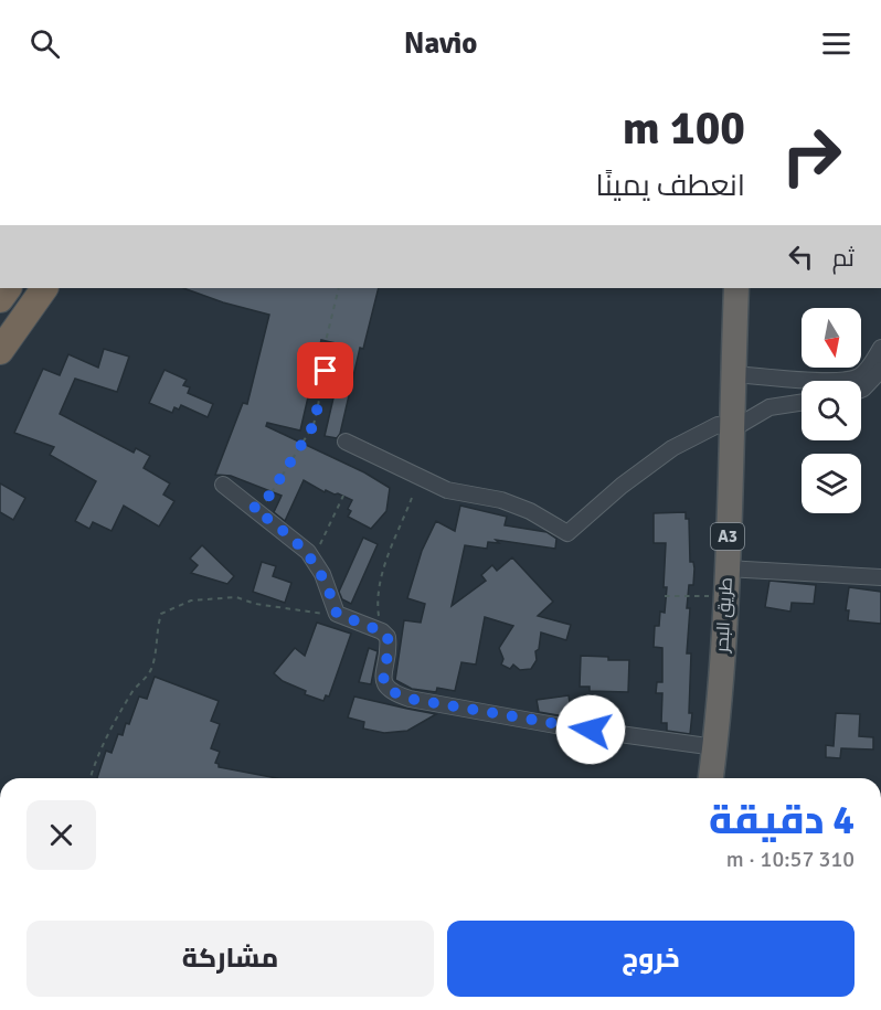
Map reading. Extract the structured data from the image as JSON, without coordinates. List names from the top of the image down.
{
  "streets": {
    "highway": ["A3", "طريق البحر"]
  },
  "north": "bottom",
  "page": {
    "header": "Navio",
    "turn": ["100 m", "انعطف يمينًا"],
    "then": "ثم",
    "heading": ["4 دقيقة", "310 m · 10:57"],
    "buttons": ["خروج", "مشاركة"]
  }
}
